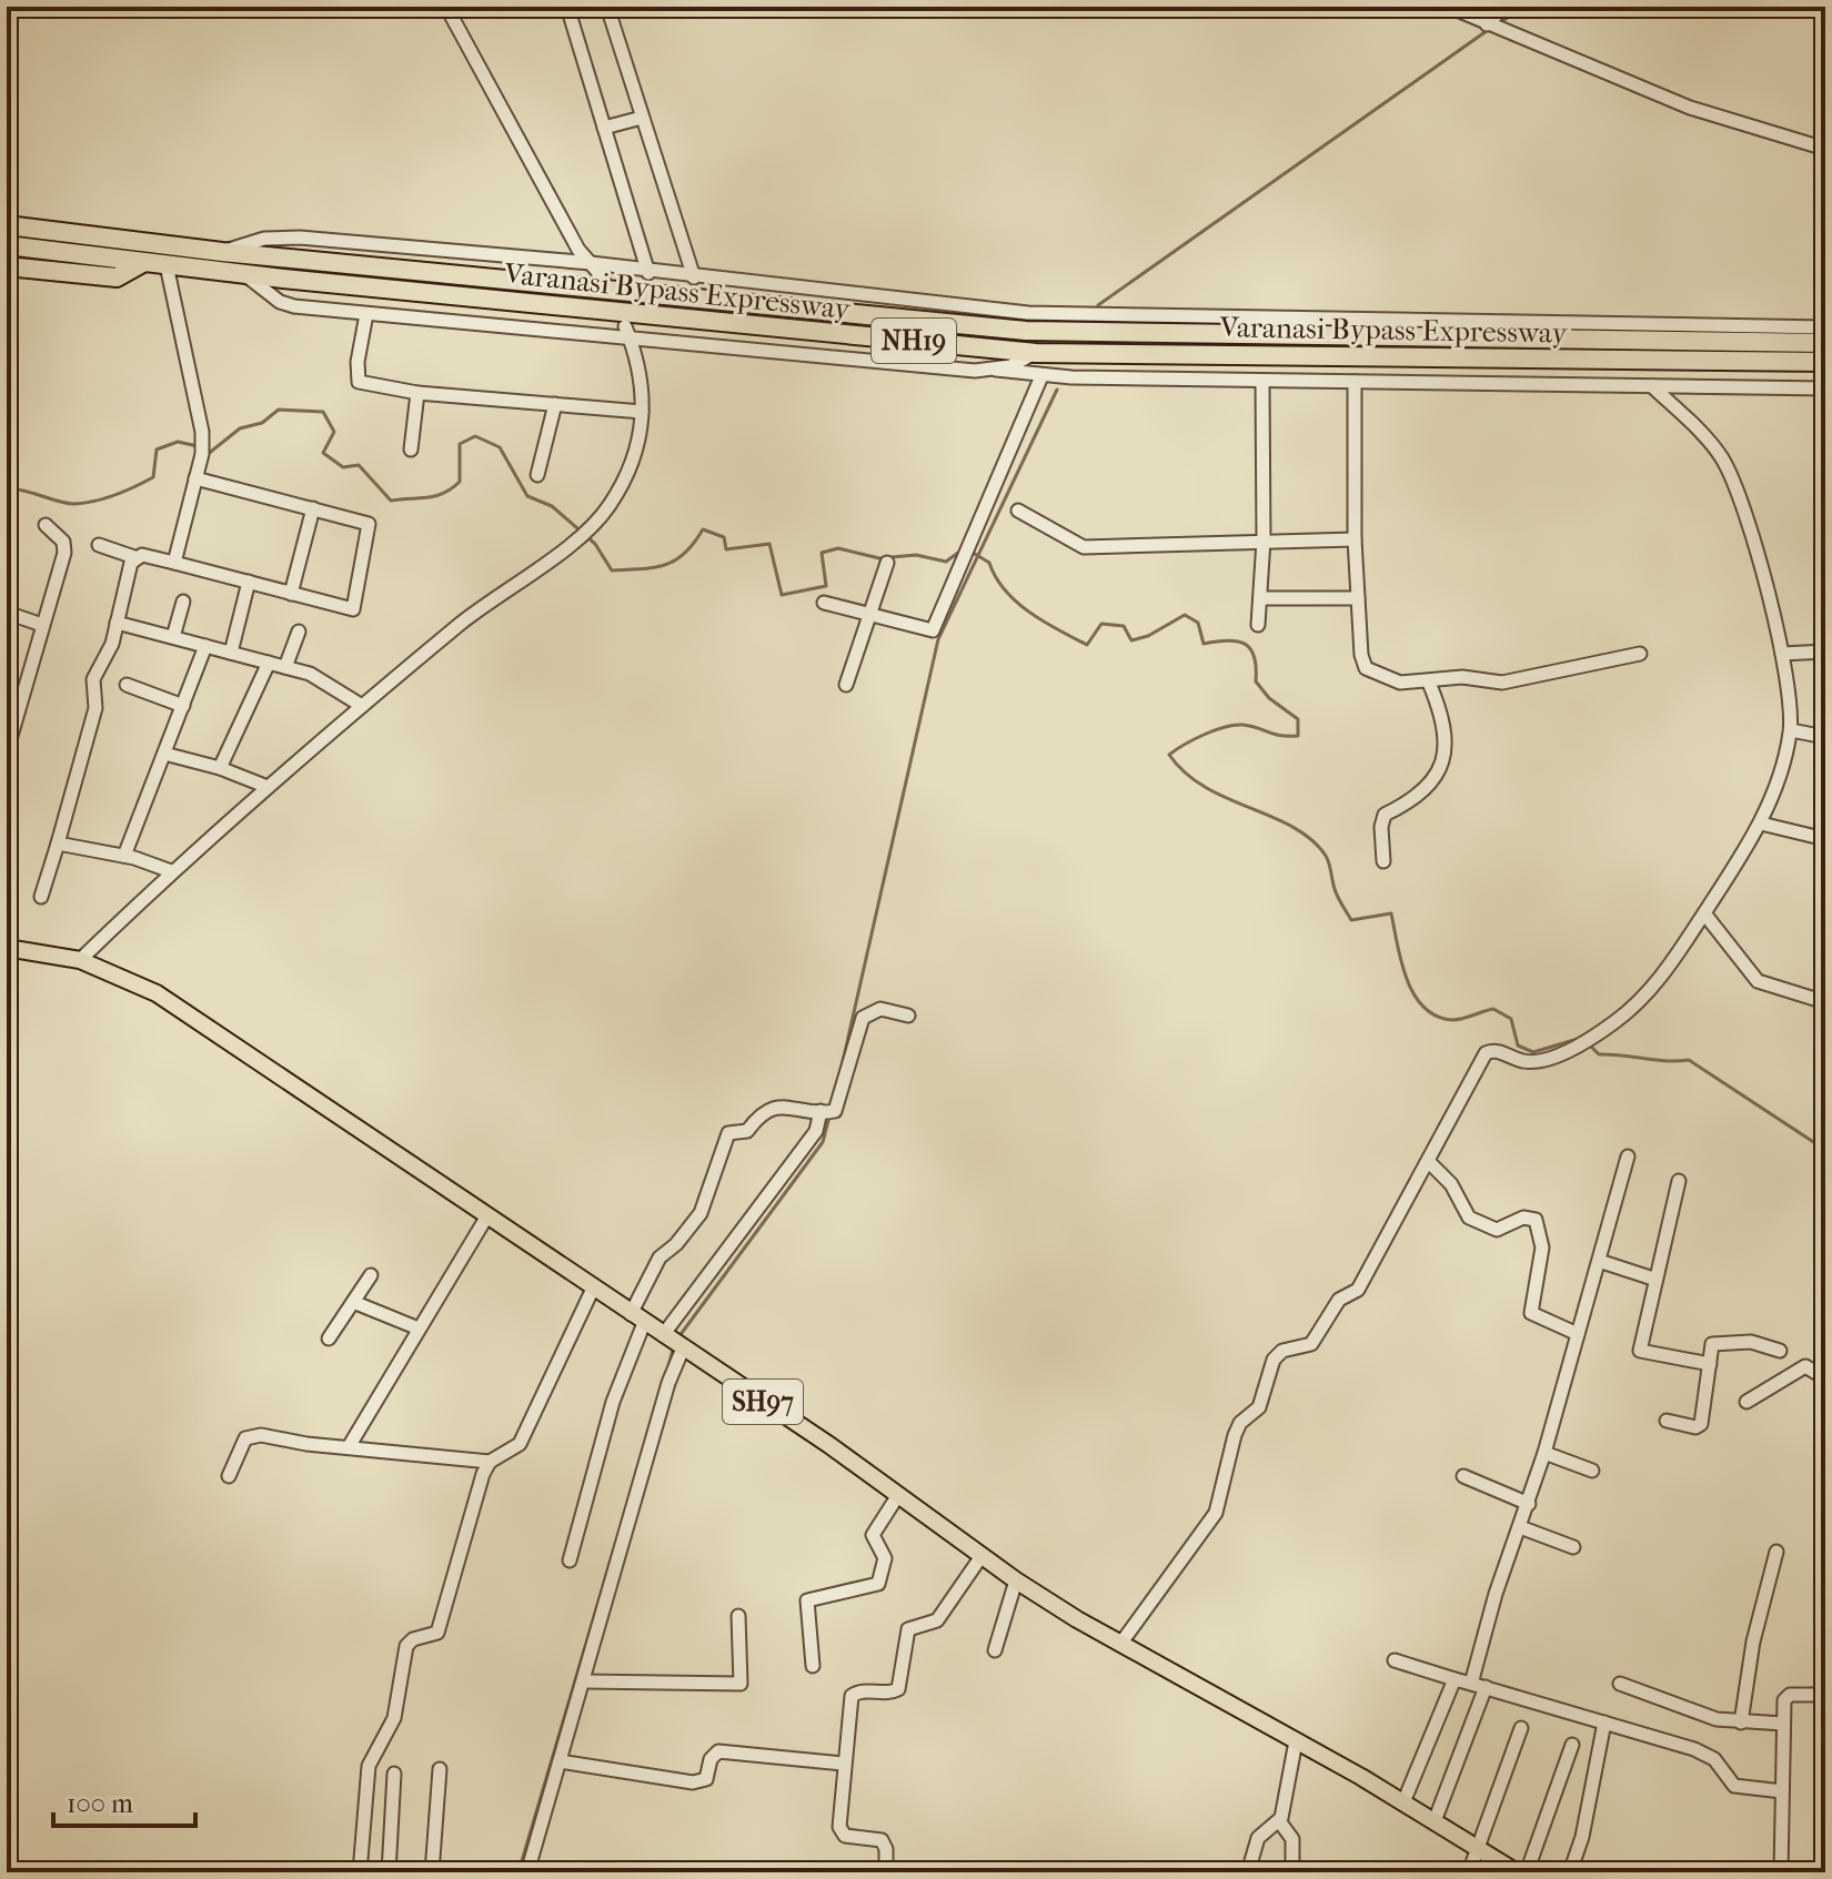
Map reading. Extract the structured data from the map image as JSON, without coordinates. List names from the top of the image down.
{
  "streets": {
    "highway": ["Varanasi Bypass Expressway", "NH19"],
    "main road": ["SH97"]
  },
  "scale_bar": "100 m"
}
